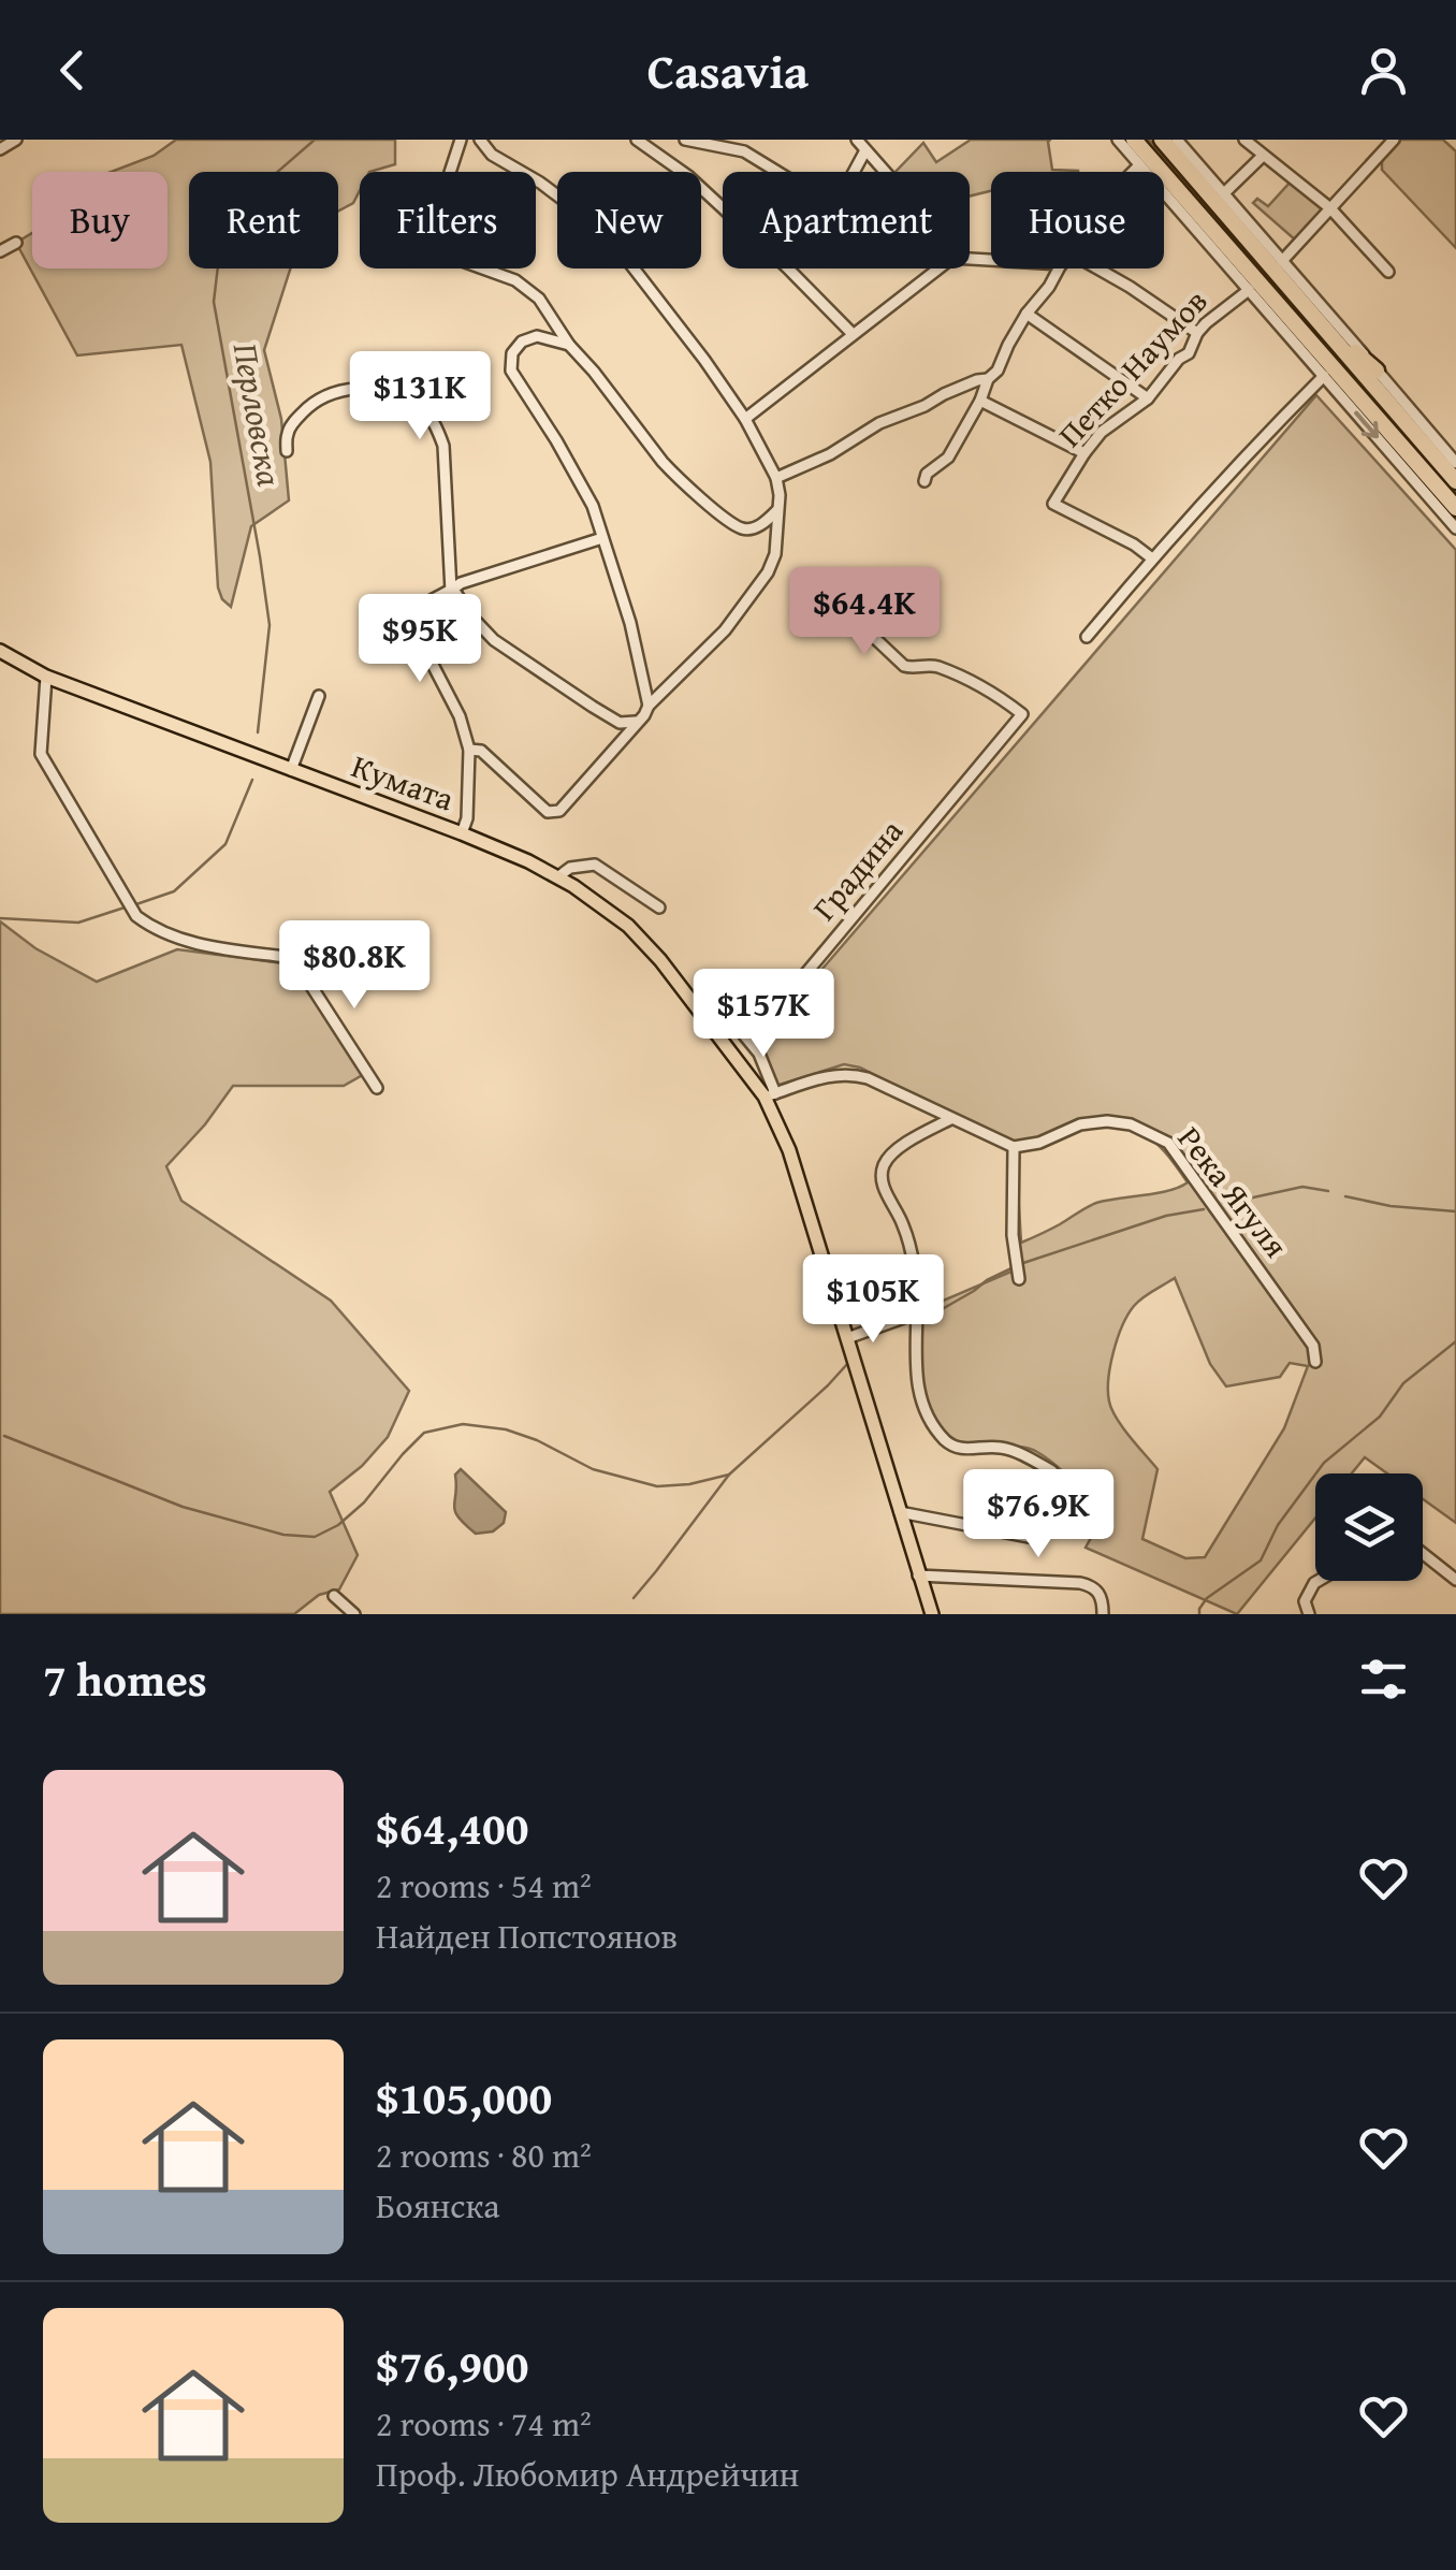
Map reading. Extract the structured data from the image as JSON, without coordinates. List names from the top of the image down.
{
  "streets": {
    "main road": ["Кумата"],
    "street": ["Петко Наумов", "Градина", "Река Ягуля"]
  },
  "crossings": [
    ["Кумата", "Градина"]
  ],
  "water": ["Перловска"],
  "page": {
    "header": "Casavia",
    "chip": [
      "Buy",
      "Rent",
      "Filters",
      "New",
      "Apartment",
      "House"
    ],
    "price": [
      "$131K",
      "$64.4K",
      "$95K",
      "$80.8K",
      "$157K",
      "$105K",
      "$76.9K"
    ],
    "heading": "7 homes",
    "list": [
      {
        "name": "$64,400",
        "note": "2 rooms · 54 m² · Найден Попстоянов"
      },
      {
        "name": "$105,000",
        "note": "2 rooms · 80 m² · Боянска"
      },
      {
        "name": "$76,900",
        "note": "2 rooms · 74 m² · Проф. Любомир Андрейчин"
      }
    ]
  }
}
